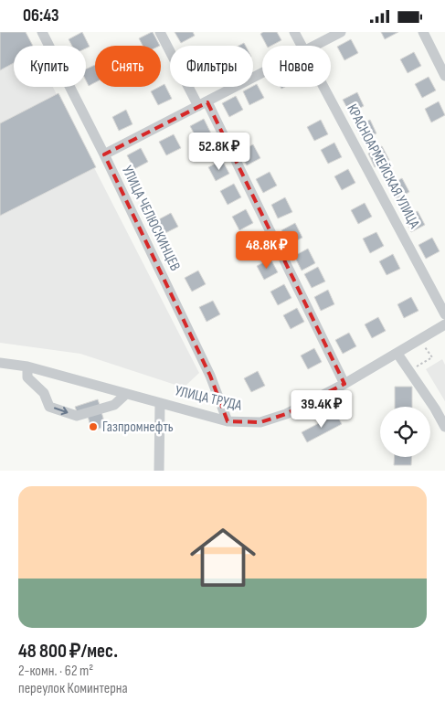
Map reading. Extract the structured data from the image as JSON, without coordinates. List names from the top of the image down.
{
  "streets": {
    "street": ["КРАСНОАРМЕЙСКАЯ УЛИЦА", "УЛИЦА ЧЕЛЮСКИНЦЕВ", "УЛИЦА ТРУДА"]
  },
  "crossings": [
    ["УЛИЦА ЧЕЛЮСКИНЦЕВ", "УЛИЦА ТРУДА"]
  ],
  "places": ["Газпромнефть"],
  "page": {
    "status": "06:43",
    "chip": [
      "Купить",
      "Снять",
      "Фильтры",
      "Новое"
    ],
    "price": ["52.8K ₽", "48.8K ₽", "39.4K ₽"],
    "list": [
      {
        "name": "48 800 ₽/мес.",
        "note": "2-комн. · 62 m² · переулок Коминтерна"
      }
    ]
  }
}
